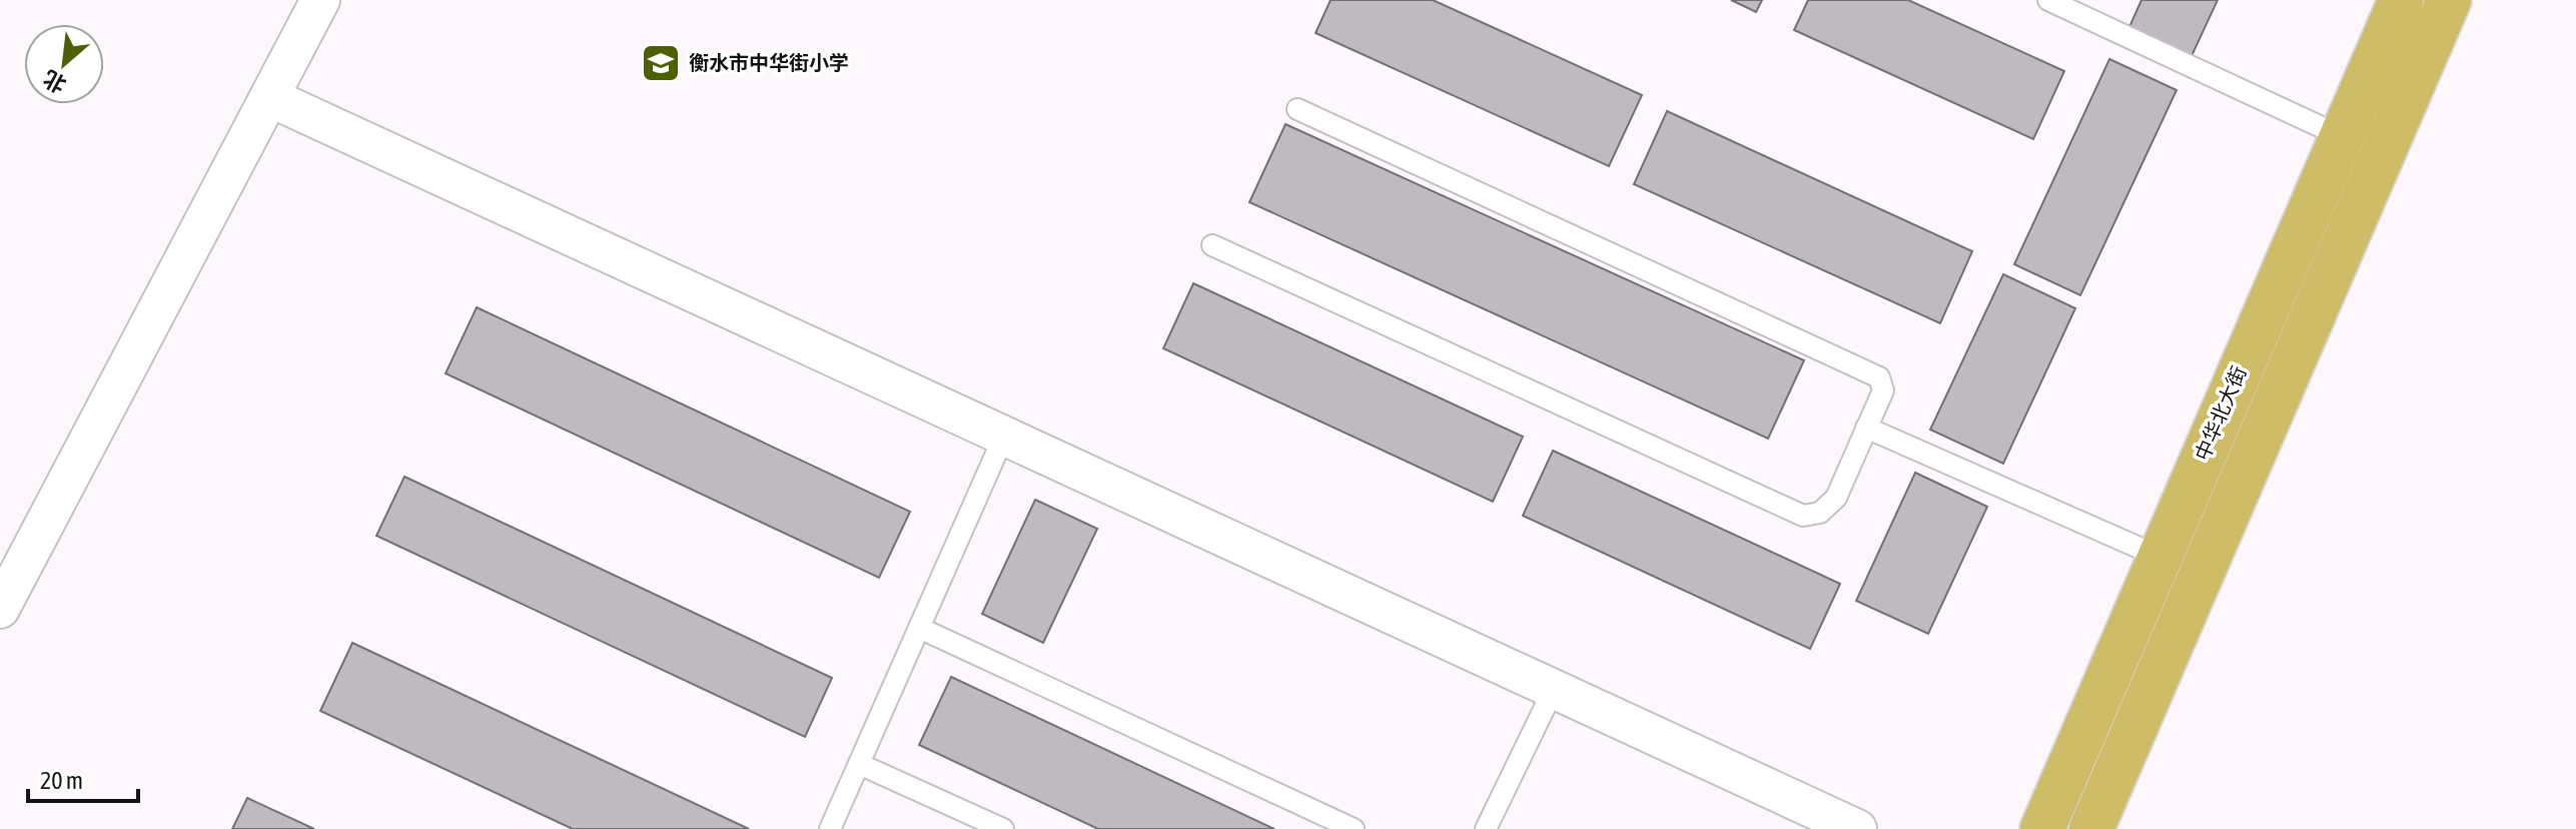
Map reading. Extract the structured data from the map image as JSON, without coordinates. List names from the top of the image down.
{
  "streets": {
    "main road": ["中华北大街"]
  },
  "places": {
    "school or university": ["衡水市中华街小学"]
  },
  "scale_bar": "20 m",
  "north": "bottom left"
}
